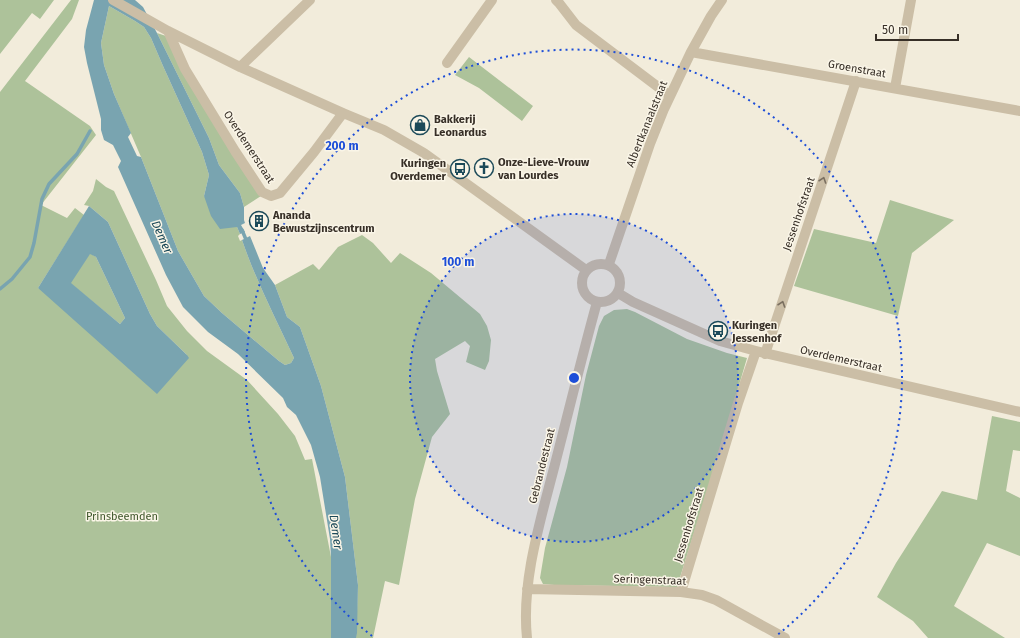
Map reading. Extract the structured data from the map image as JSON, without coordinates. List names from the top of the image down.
{
  "streets": {
    "street": [
      "Groenstraat",
      "Albertkanaalstraat",
      "Overdemerstraat",
      "Jessenhofstraat",
      "Gebrandestraat",
      "Seringenstraat"
    ]
  },
  "crossings": [
    ["Groenstraat", "Albertkanaalstraat"],
    ["Groenstraat", "Jessenhofstraat"],
    ["Albertkanaalstraat", "Overdemerstraat"],
    ["Albertkanaalstraat", "Gebrandestraat"],
    ["Overdemerstraat", "Jessenhofstraat"],
    ["Overdemerstraat", "Gebrandestraat"],
    ["Jessenhofstraat", "Seringenstraat"],
    ["Gebrandestraat", "Seringenstraat"]
  ],
  "one_way": ["Jessenhofstraat"],
  "water": ["Demer"],
  "parks": ["Prinsbeemden"],
  "places": {
    "shop": ["Bakkerij Leonardus"],
    "church": ["Onze-Lieve-Vrouw van Lourdes"],
    "bus stop": ["Kuringen Overdemer", "Kuringen Jessenhof"],
    "building": ["Ananda Bewustzijnscentrum"]
  },
  "scale_bar": "50 m",
  "rings": ["200 m", "100 m"]
}
